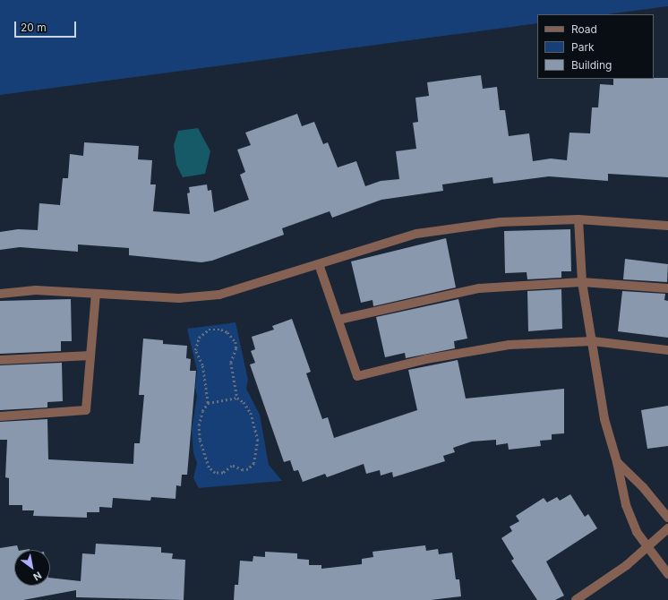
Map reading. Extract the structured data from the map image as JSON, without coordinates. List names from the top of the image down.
{
  "legend": ["Road", "Park", "Building"],
  "scale_bar": "20 m",
  "north": "bottom right"
}
